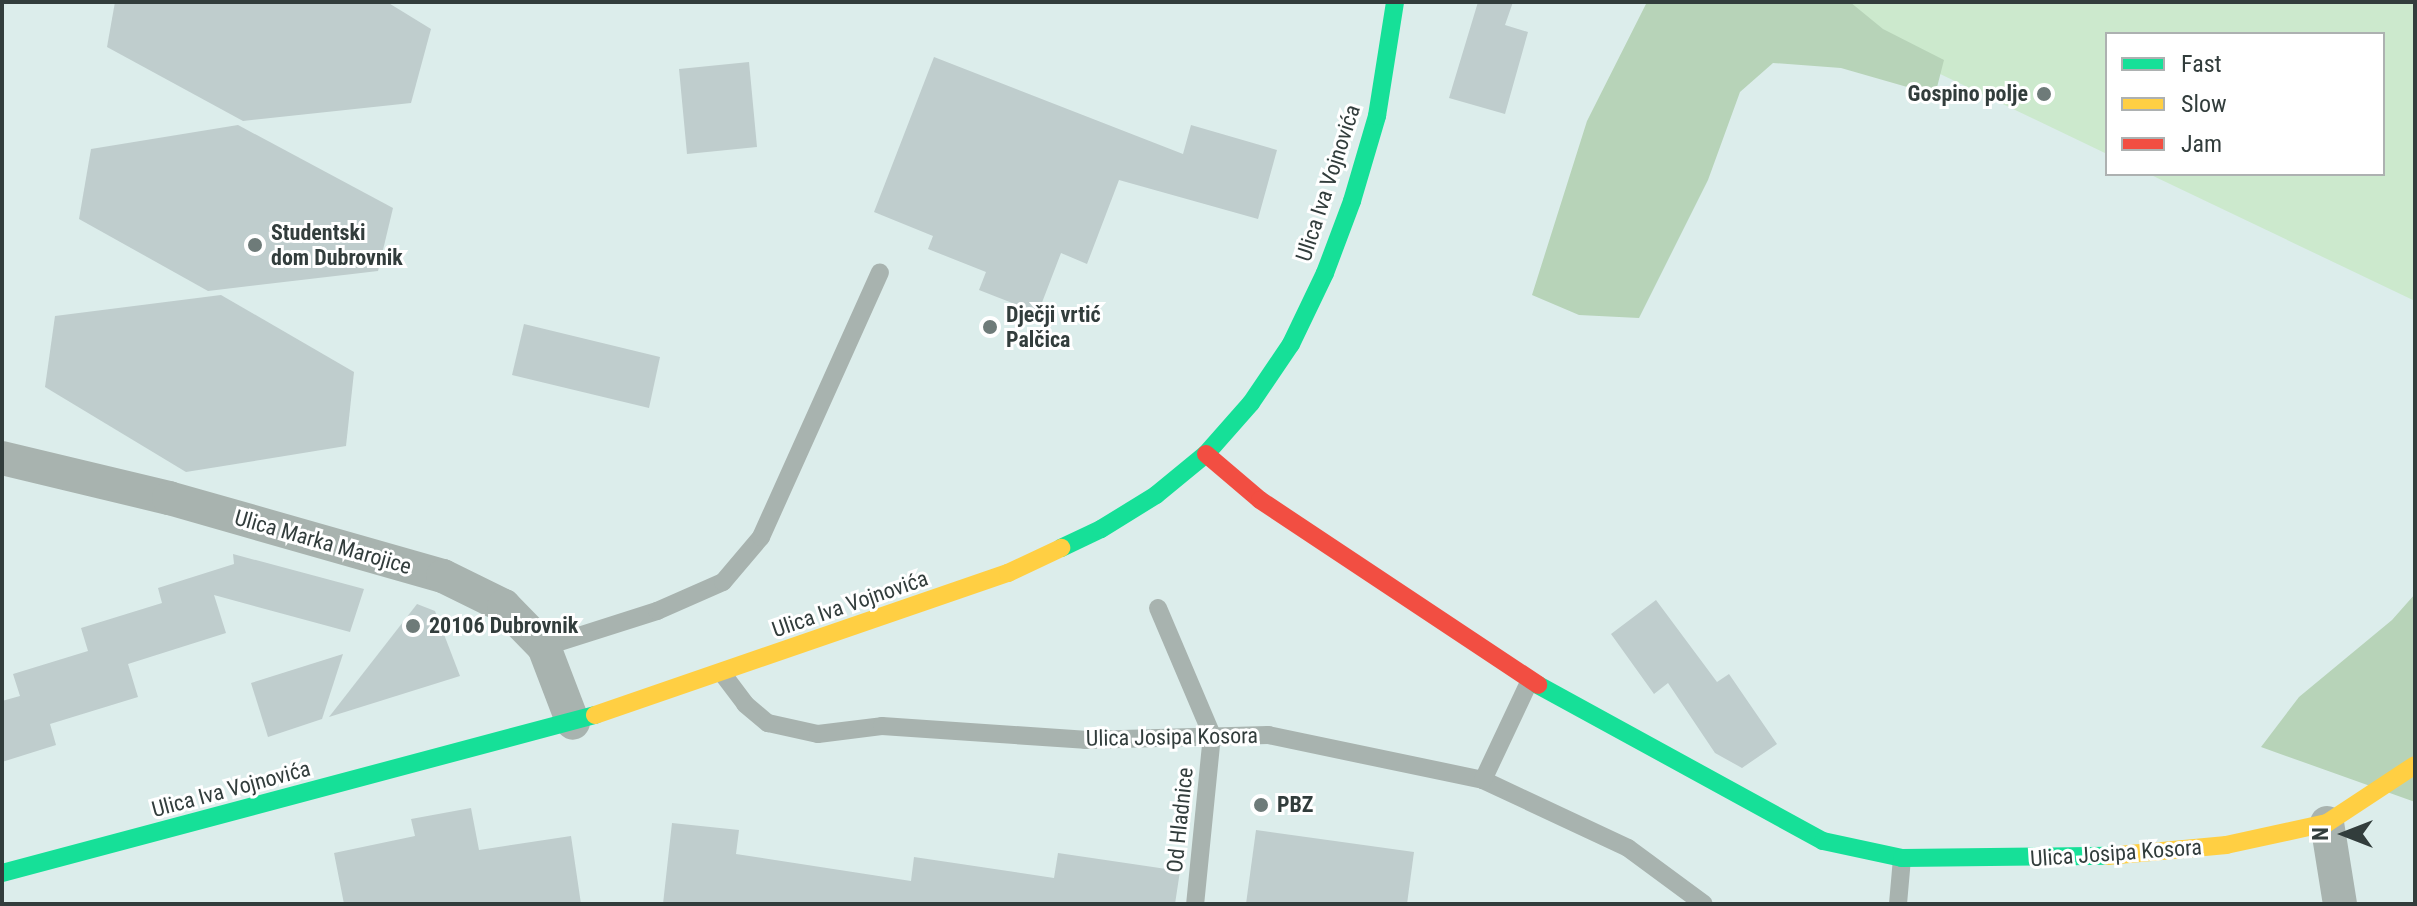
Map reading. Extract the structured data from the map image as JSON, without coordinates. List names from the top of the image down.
{
  "streets": {
    "main road": ["Ulica Iva Vojnovića", "Ulica Josipa Kosora"],
    "street": ["Ulica Marka Marojice"],
    "lane": ["Od Hladnice"]
  },
  "crossings": [
    ["Ulica Iva Vojnovića", "Ulica Marka Marojice"],
    ["Ulica Iva Vojnovića", "Ulica Josipa Kosora"],
    ["Ulica Josipa Kosora", "Od Hladnice"]
  ],
  "places": [
    "Gospino polje",
    "Studentski dom Dubrovnik",
    "Dječji vrtić Palčica",
    "20106 Dubrovnik",
    "PBZ"
  ],
  "legend": ["Fast", "Slow", "Jam"],
  "north": "left"
}
